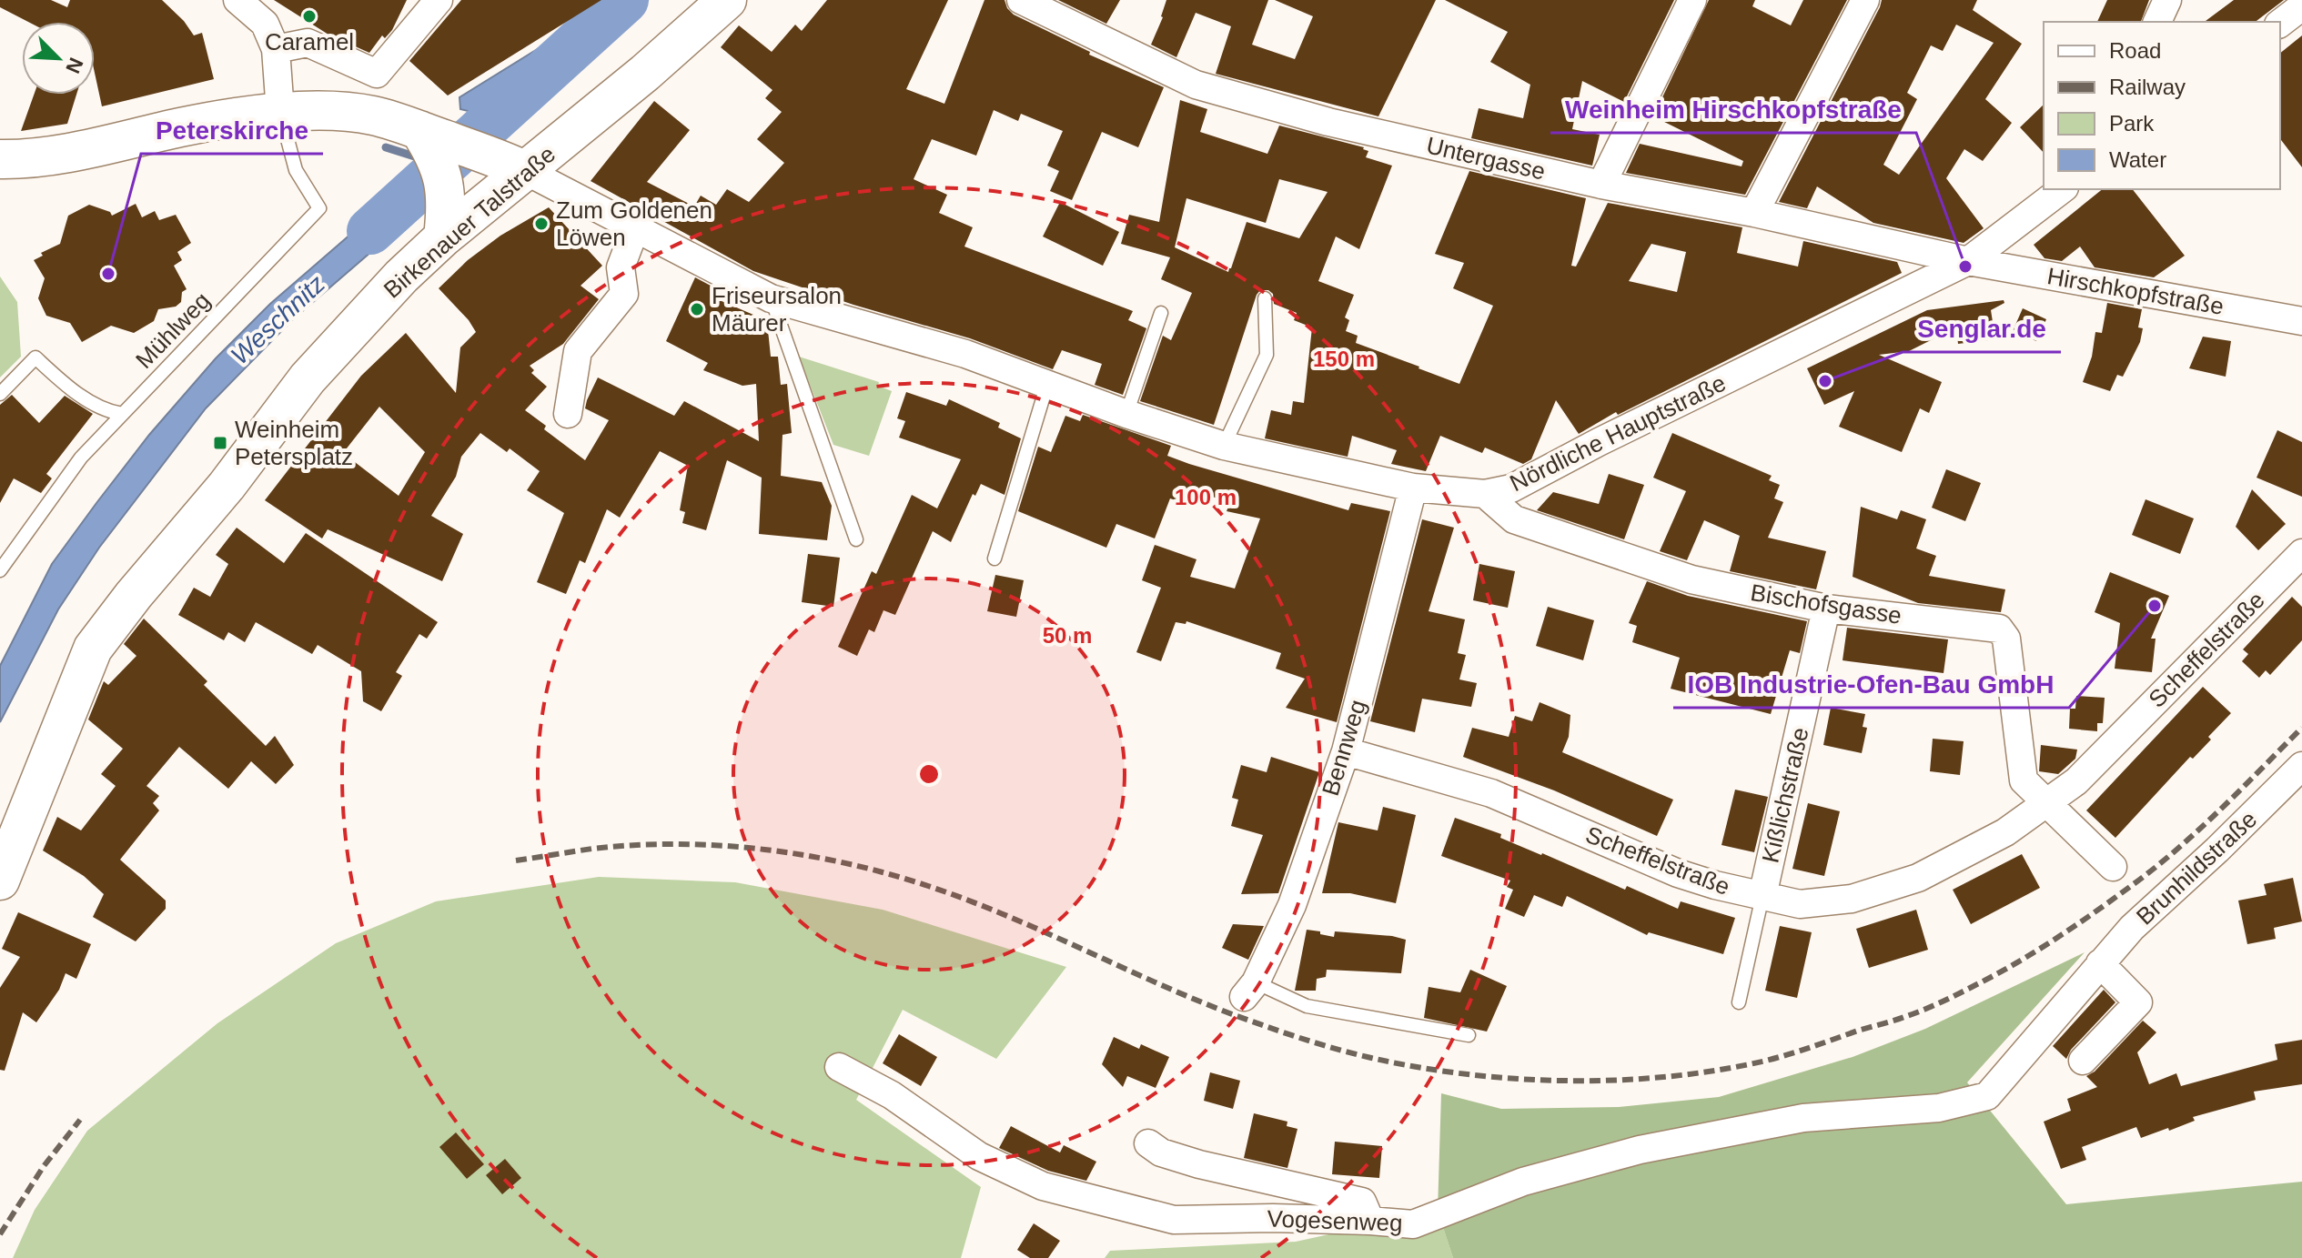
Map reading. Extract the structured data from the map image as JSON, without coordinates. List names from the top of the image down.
{
  "streets": {
    "main road": ["Birkenauer Talstraße"],
    "street": [
      "Untergasse",
      "Hirschkopfstraße",
      "Nördliche Hauptstraße",
      "Bischofsgasse",
      "Scheffelstraße",
      "Bennweg",
      "Kißlichstraße",
      "Brunhildstraße",
      "Vogesenweg"
    ],
    "lane": ["Mühlweg"]
  },
  "crossings": [
    ["Untergasse", "Hirschkopfstraße"],
    ["Untergasse", "Nördliche Hauptstraße"],
    ["Birkenauer Talstraße", "Nördliche Hauptstraße"],
    ["Hirschkopfstraße", "Nördliche Hauptstraße"],
    ["Nördliche Hauptstraße", "Bischofsgasse"],
    ["Nördliche Hauptstraße", "Bennweg"],
    ["Bischofsgasse", "Scheffelstraße"],
    ["Bischofsgasse", "Kißlichstraße"],
    ["Scheffelstraße", "Bennweg"],
    ["Scheffelstraße", "Kißlichstraße"],
    ["Brunhildstraße", "Vogesenweg"]
  ],
  "water": ["Weschnitz"],
  "places": {
    "other": [
      "Caramel",
      "Zum Goldenen Löwen",
      "Weinheim Hirschkopfstraße",
      "Peterskirche",
      "Friseursalon Mäurer",
      "Senglar.de",
      "IOB Industrie-Ofen-Bau GmbH"
    ],
    "transit": ["Weinheim Petersplatz"]
  },
  "legend": [
    "Road",
    "Railway",
    "Park",
    "Water"
  ],
  "north": "bottom right",
  "rings": ["150 m", "100 m", "50 m"]
}
